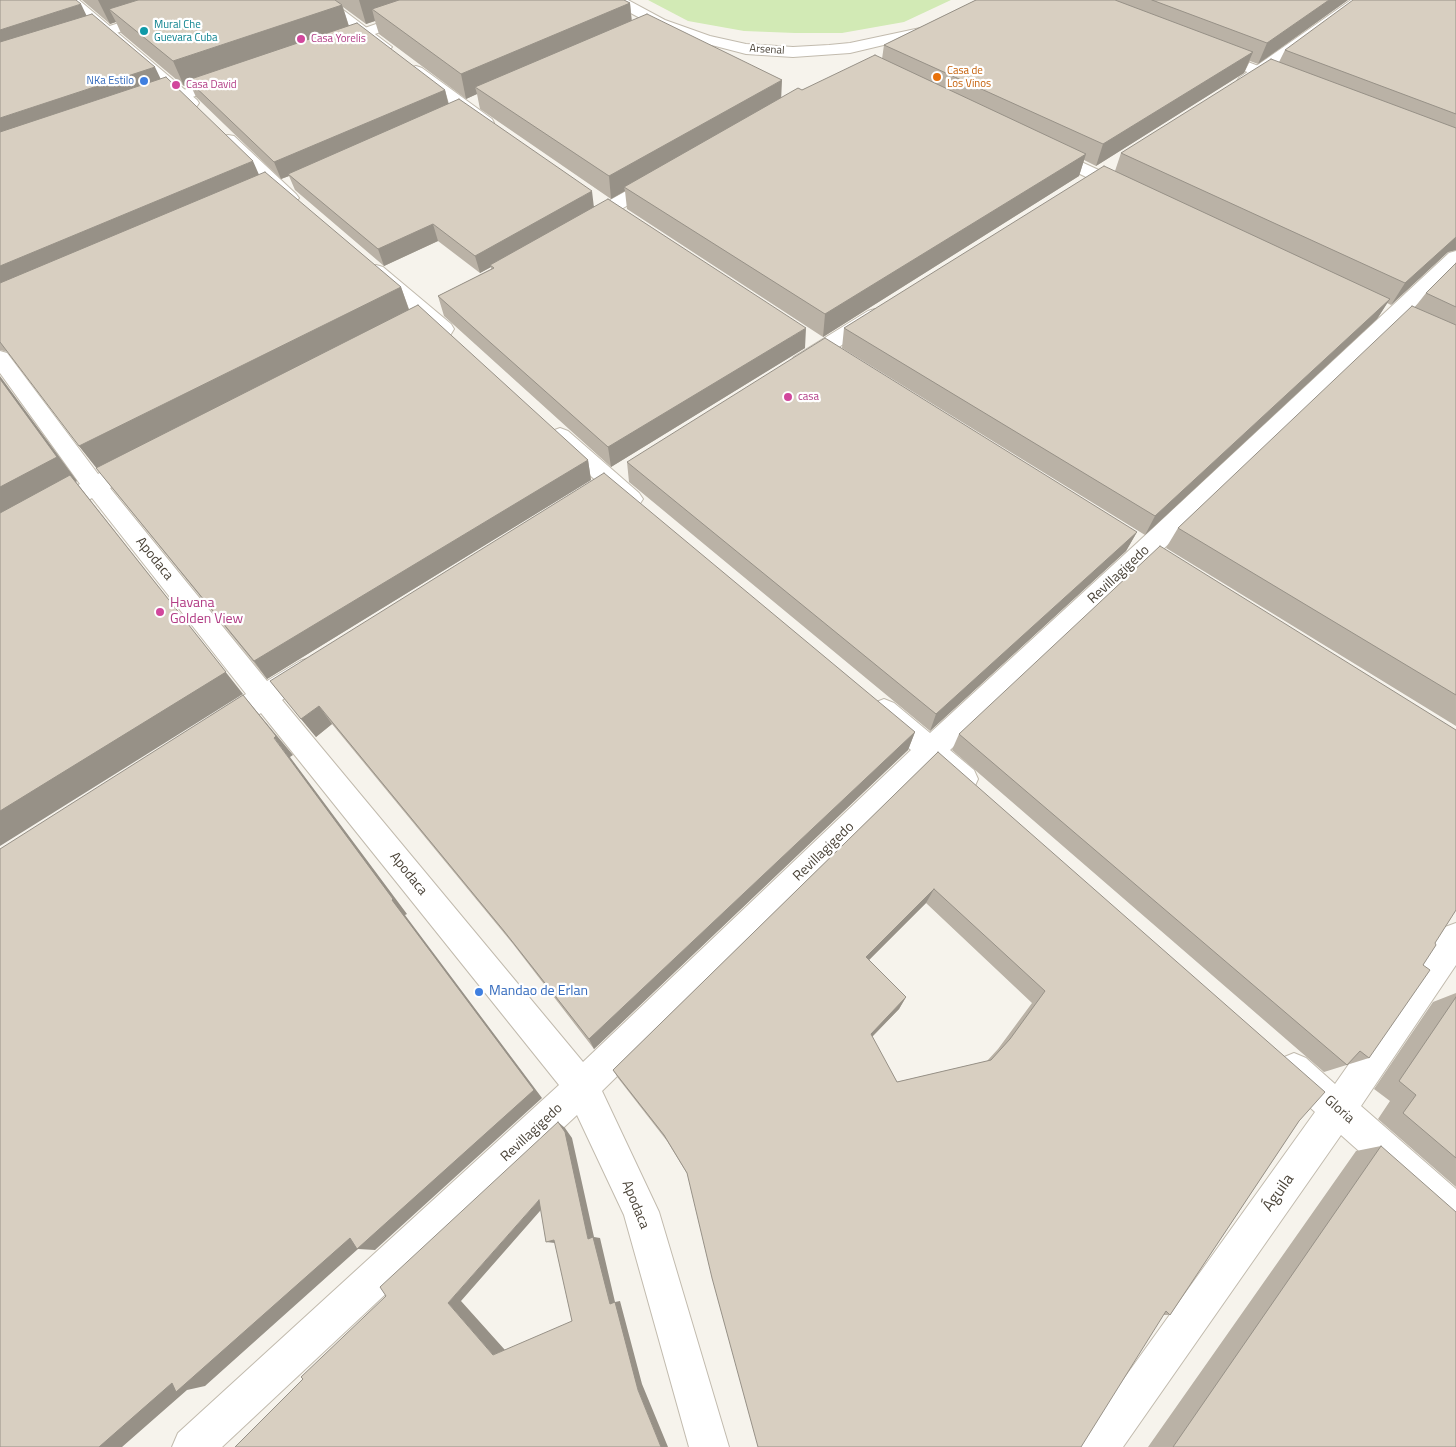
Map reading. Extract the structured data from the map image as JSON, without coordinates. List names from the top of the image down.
{
  "streets": {
    "street": [
      "Arsenal",
      "Apodaca",
      "Revillagigedo",
      "Gloria",
      "Águila"
    ]
  },
  "crossings": [
    ["Apodaca", "Revillagigedo"],
    ["Gloria", "Águila"]
  ],
  "places": [
    "Mural Che Guevara Cuba",
    "Casa Yorelis",
    "Casa de Los Vinos",
    "NKa Estilo",
    "Casa David",
    "casa",
    "Havana Golden View",
    "Mandao de Erlan"
  ]
}
